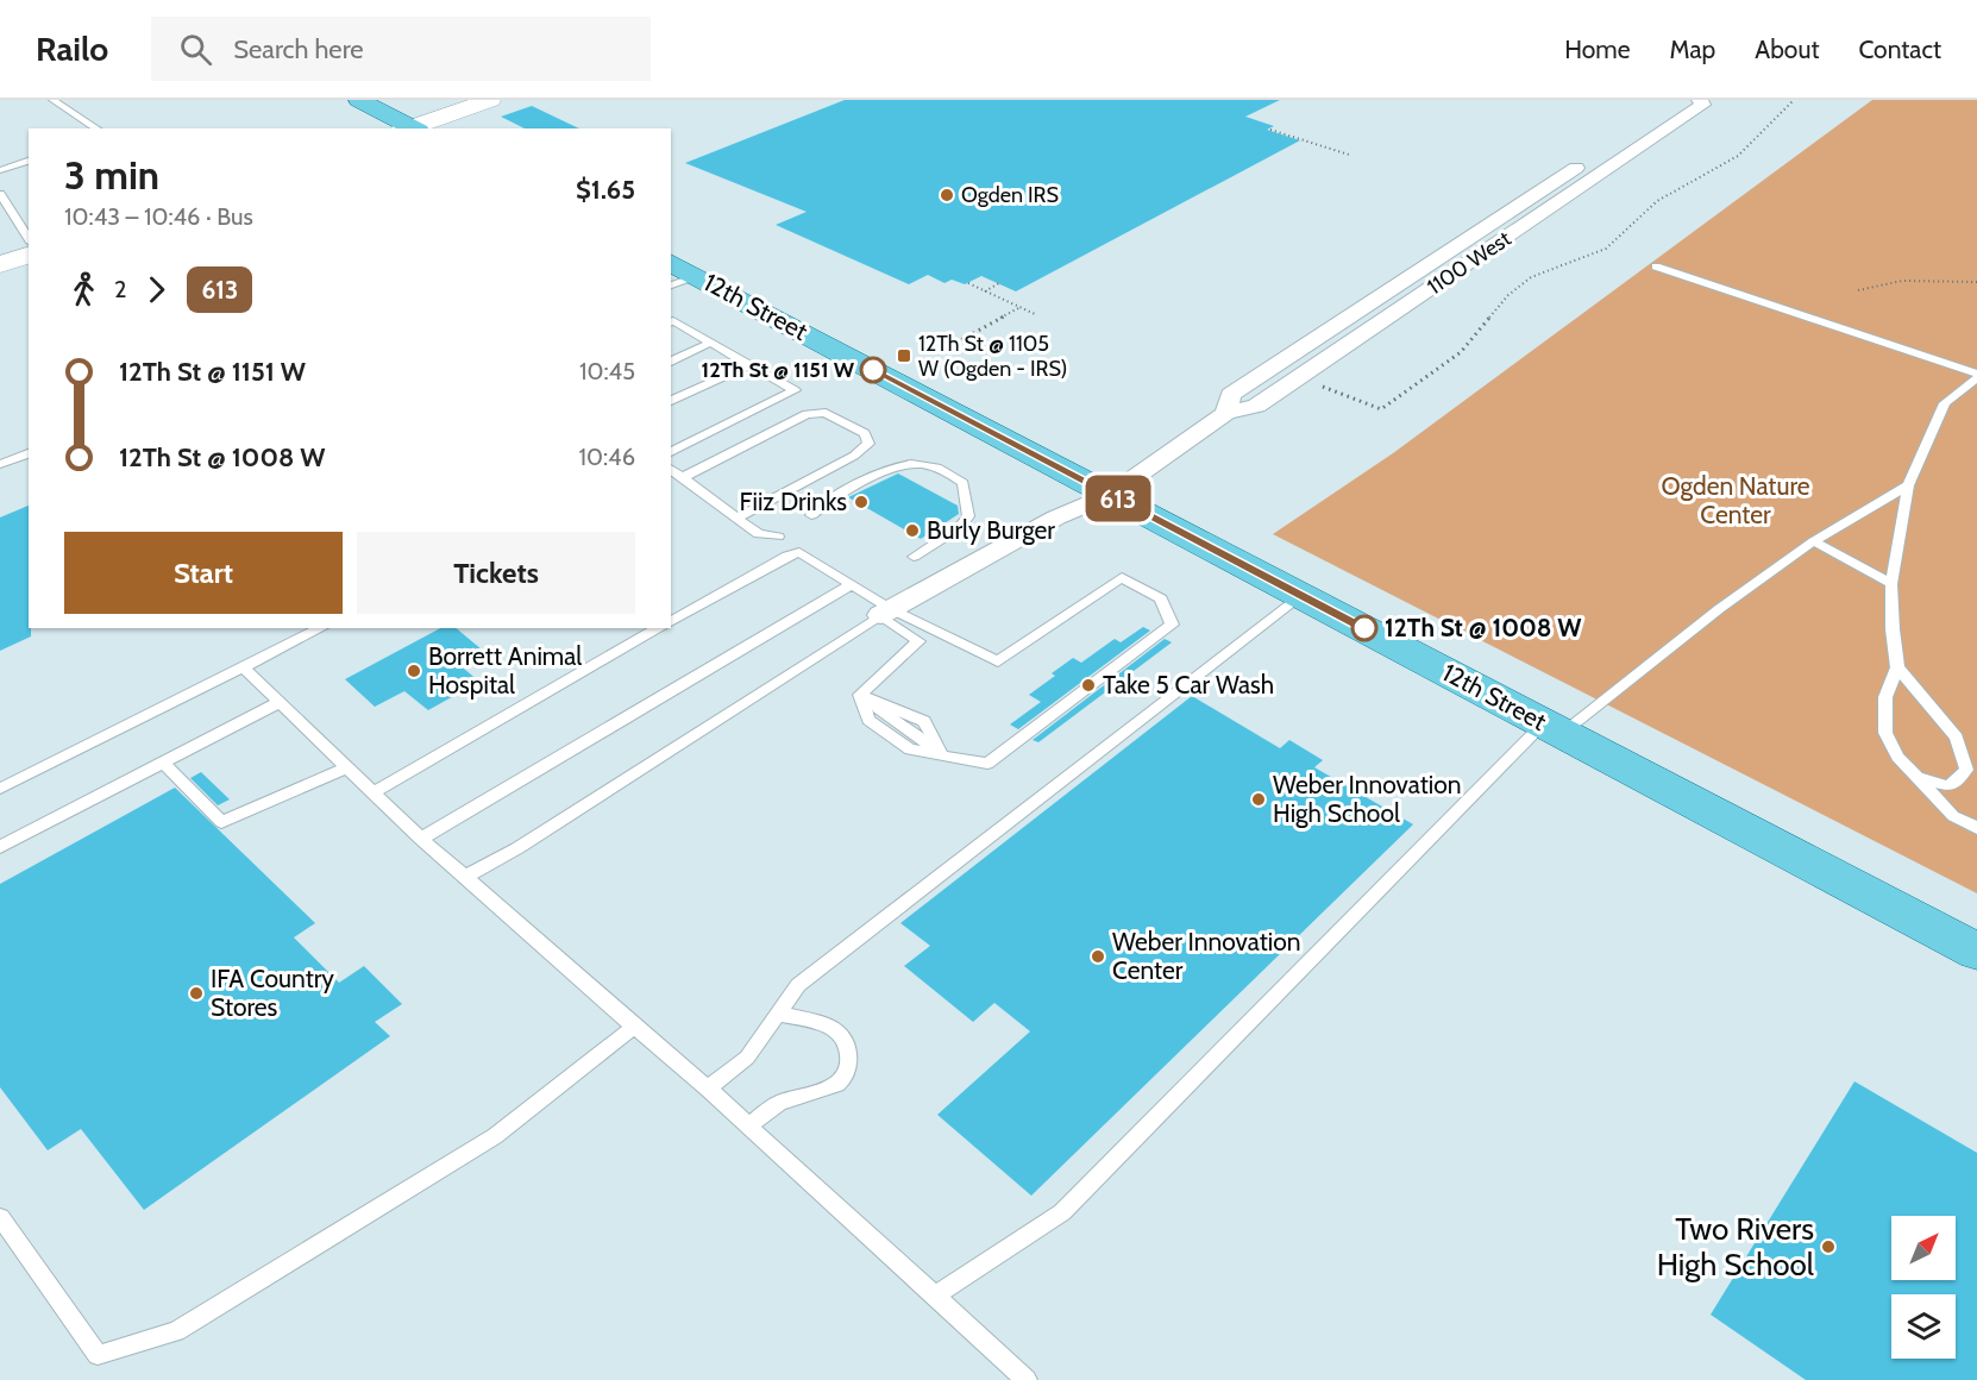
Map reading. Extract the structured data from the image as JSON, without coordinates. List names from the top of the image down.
{
  "streets": {
    "main road": ["12th Street"],
    "street": ["1100 West"]
  },
  "crossings": [
    ["1100 West", "12th Street"]
  ],
  "parks": ["Ogden Nature Center"],
  "places": {
    "other": [
      "Ogden IRS",
      "12Th St @ 1151 W",
      "Fiiz Drinks",
      "Burly Burger",
      "12Th St @ 1008 W",
      "Borrett Animal Hospital",
      "Take 5 Car Wash",
      "Weber Innovation High School",
      "Weber Innovation Center",
      "IFA Country Stores",
      "Two Rivers High School"
    ],
    "transit": ["12Th St @ 1105 W (Ogden - IRS)"]
  },
  "lines": ["bus line 613"],
  "north": "top right",
  "page": {
    "header": "Railo",
    "search": "Search here",
    "nav": [
      "Home",
      "Map",
      "About",
      "Contact"
    ],
    "on_map": "613",
    "heading": ["3 min", "10:43 – 10:46 · Bus", "$1.65"],
    "legs": ["2", "613"],
    "list": [
      {
        "name": "12Th St @ 1151 W",
        "value": "10:45"
      },
      {
        "name": "12Th St @ 1008 W",
        "value": "10:46"
      }
    ],
    "buttons": ["Start", "Tickets"]
  }
}
